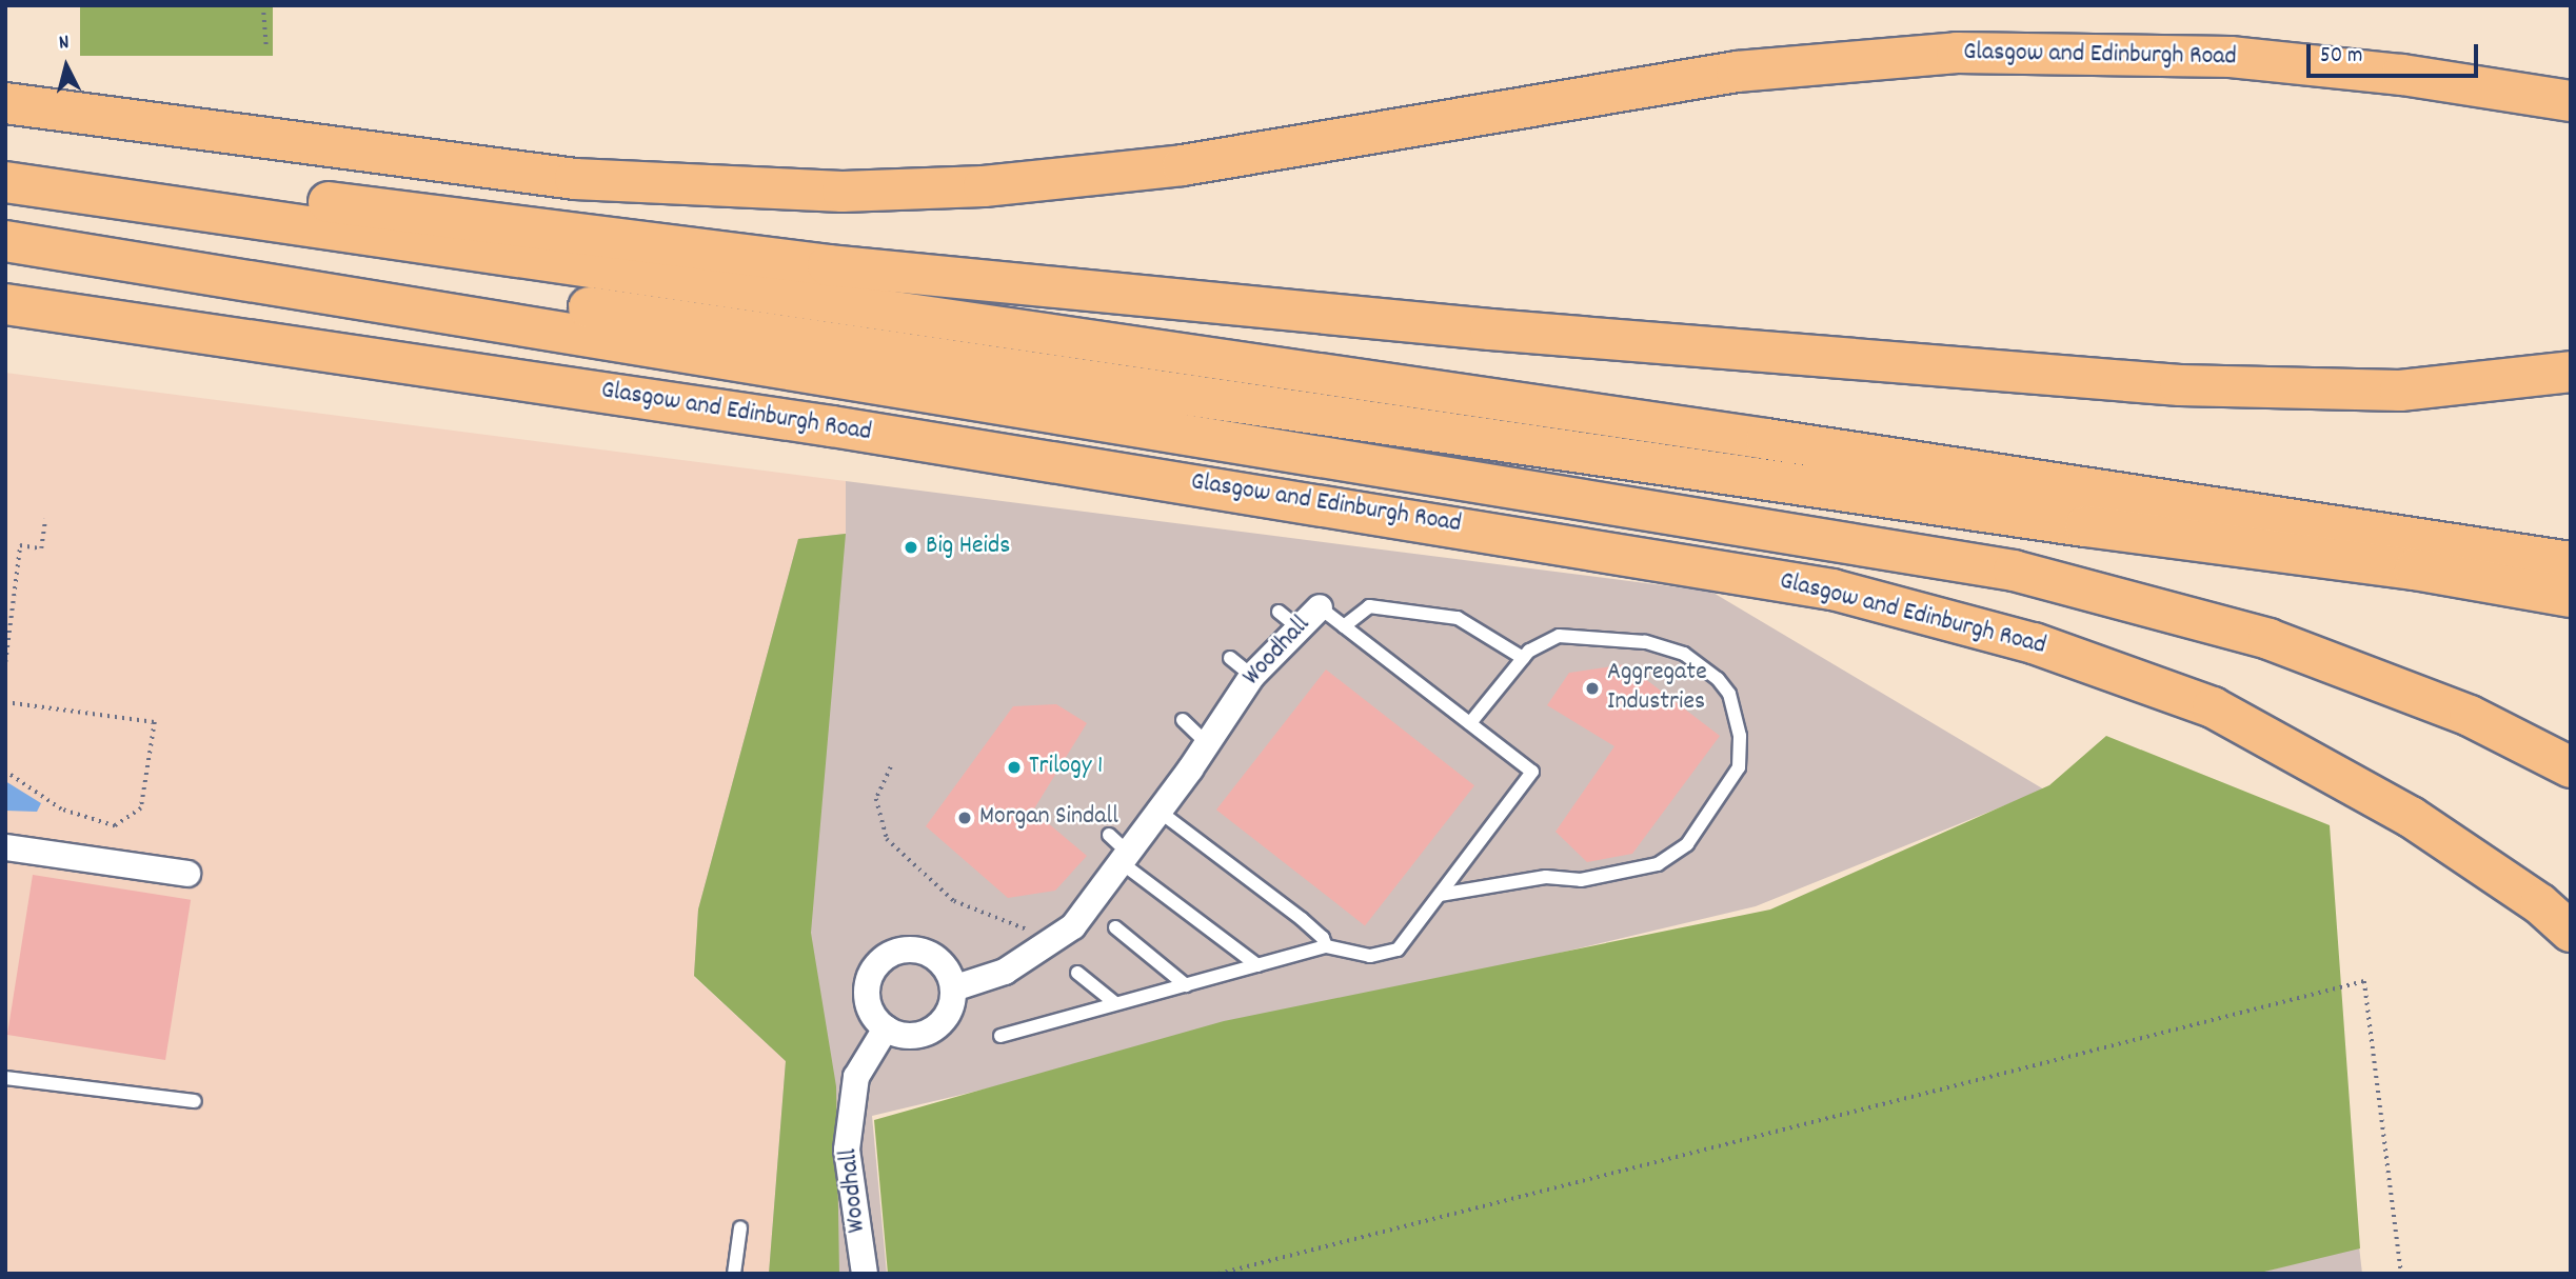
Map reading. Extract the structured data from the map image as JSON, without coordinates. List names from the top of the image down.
{
  "streets": {
    "highway": ["Glasgow and Edinburgh Road"],
    "street": ["Woodhall"]
  },
  "places": [
    "Big Heids",
    "Aggregate Industries",
    "Trilogy 1",
    "Morgan Sindall"
  ],
  "scale_bar": "50 m",
  "north": "top"
}
